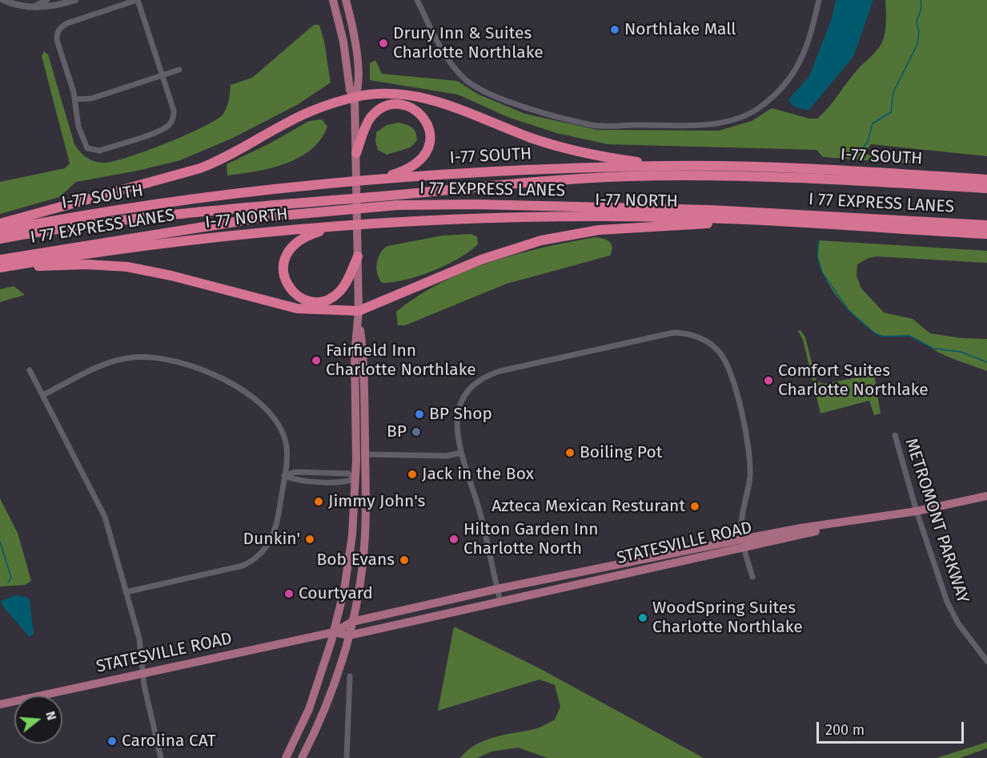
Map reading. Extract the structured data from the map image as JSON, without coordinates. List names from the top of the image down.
{
  "streets": {
    "highway": ["I-77 SOUTH", "I 77 EXPRESS LANES", "I-77 NORTH"],
    "main road": ["STATESVILLE ROAD"],
    "street": ["METROMONT PARKWAY"]
  },
  "crossings": [
    ["METROMONT PARKWAY", "STATESVILLE ROAD"]
  ],
  "places": [
    "Northlake Mall",
    "Drury Inn & Suites Charlotte Northlake",
    "Fairfield Inn Charlotte Northlake",
    "Comfort Suites Charlotte Northlake",
    "BP Shop",
    "BP",
    "Boiling Pot",
    "Jack in the Box",
    "Jimmy John's",
    "Azteca Mexican Resturant",
    "Dunkin'",
    "Hilton Garden Inn Charlotte North",
    "Bob Evans",
    "Courtyard",
    "WoodSpring Suites Charlotte Northlake",
    "Carolina CAT"
  ],
  "scale_bar": "200 m",
  "north": "right"
}
